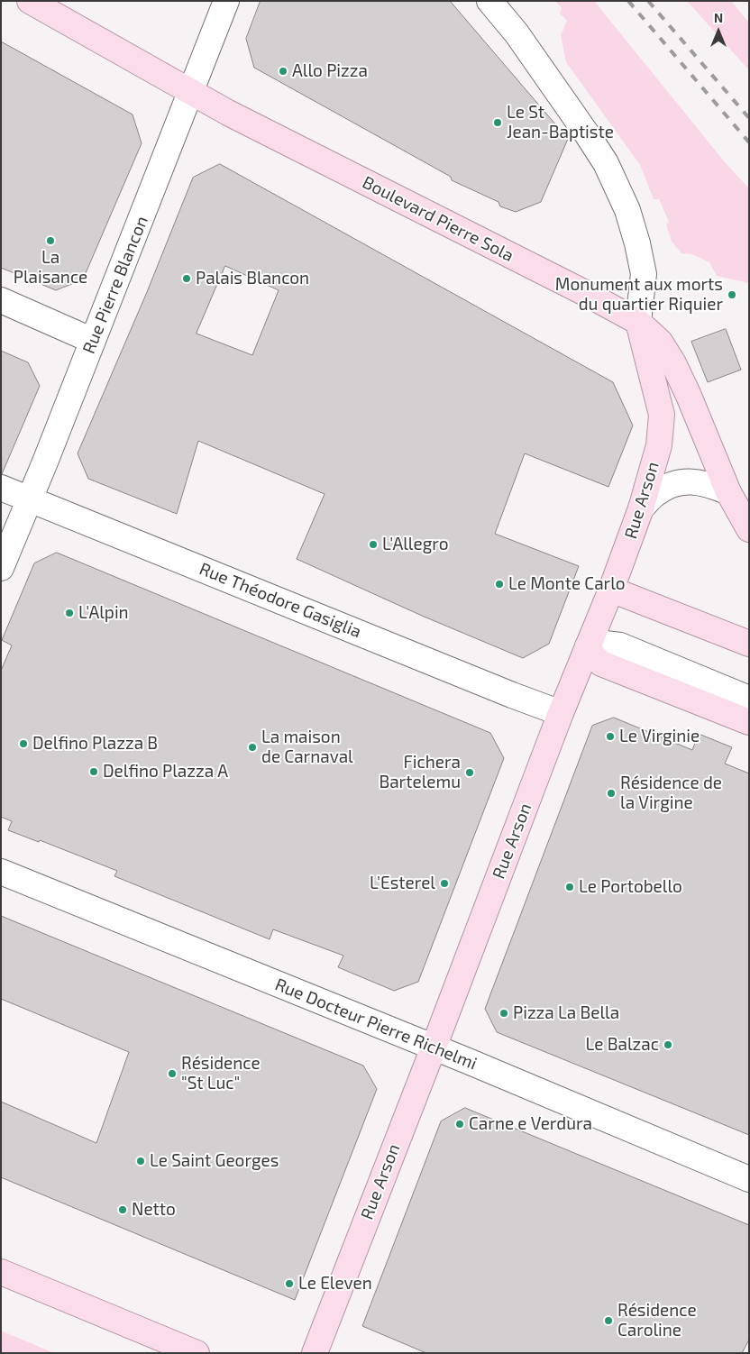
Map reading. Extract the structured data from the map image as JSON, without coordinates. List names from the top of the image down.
{
  "streets": {
    "main road": ["Boulevard Pierre Sola", "Rue Arson"],
    "street": ["Rue Pierre Blancon", "Rue Théodore Gasiglia", "Rue Docteur Pierre Richelmi"]
  },
  "crossings": [
    ["Boulevard Pierre Sola", "Rue Pierre Blancon"],
    ["Boulevard Pierre Sola", "Rue Arson"],
    ["Rue Pierre Blancon", "Rue Théodore Gasiglia"],
    ["Rue Arson", "Rue Théodore Gasiglia"],
    ["Rue Arson", "Rue Docteur Pierre Richelmi"]
  ],
  "places": [
    "Allo Pizza",
    "Le St Jean-Baptiste",
    "La Plaisance",
    "Palais Blancon",
    "Monument aux morts du quartier Riquier",
    "L'Allegro",
    "Le Monte Carlo",
    "L'Alpin",
    "Le Virginie",
    "Delfino Plazza B",
    "La maison de Carnaval",
    "Delfino Plazza A",
    "Fichera Bartelemu",
    "Résidence de la Virgine",
    "L'Esterel",
    "Le Portobello",
    "Pizza La Bella",
    "Le Balzac",
    "Résidence \"St Luc\"",
    "Carne e Verdura",
    "Le Saint Georges",
    "Netto",
    "Le Eleven",
    "Résidence Caroline"
  ],
  "north": "top"
}
